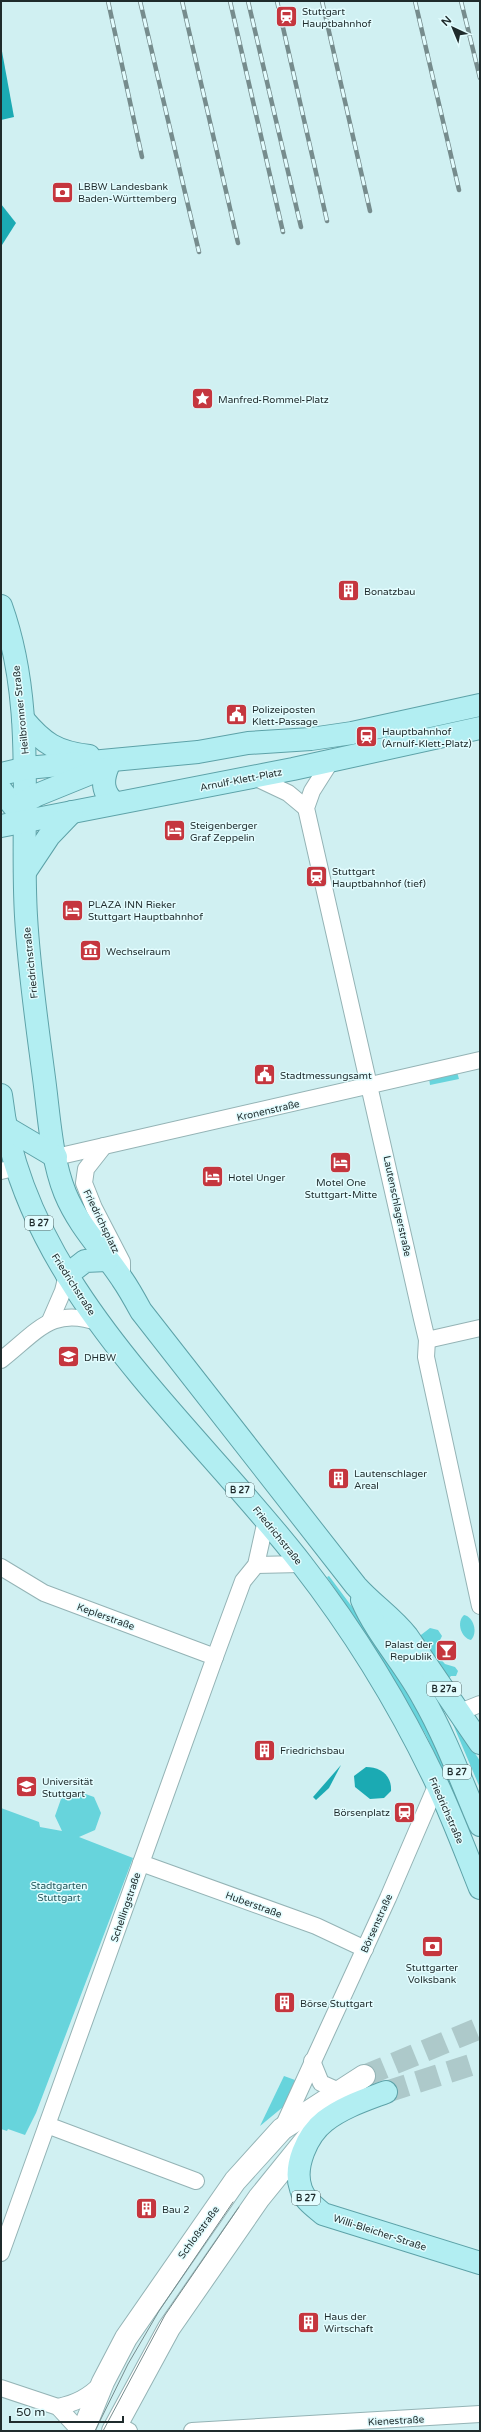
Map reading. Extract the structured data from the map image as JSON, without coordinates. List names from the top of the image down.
{
  "streets": {
    "main road": [
      "Heilbronner Straße",
      "Arnulf-Klett-Platz",
      "Friedrichstraße",
      "B 27",
      "B 27a",
      "Schloßstraße",
      "Willi-Bleicher-Straße"
    ],
    "street": [
      "Kronenstraße",
      "Lautenschlagerstraße",
      "Friedrichsplatz",
      "Keplerstraße",
      "Huberstraße",
      "Schellingstraße",
      "Börsenstraße",
      "Kienestraße"
    ]
  },
  "crossings": [
    ["Heilbronner Straße", "Friedrichstraße"],
    ["Arnulf-Klett-Platz", "Friedrichstraße"],
    ["Friedrichstraße", "Kronenstraße"],
    ["Friedrichstraße", "Friedrichsplatz"],
    ["Friedrichstraße", "Schellingstraße"],
    ["Friedrichstraße", "Börsenstraße"],
    ["Kronenstraße", "Lautenschlagerstraße"],
    ["Kronenstraße", "Friedrichsplatz"],
    ["B 27", "Willi-Bleicher-Straße"],
    ["Keplerstraße", "Schellingstraße"],
    ["Huberstraße", "Schellingstraße"],
    ["Huberstraße", "Börsenstraße"],
    ["Börsenstraße", "Schloßstraße"]
  ],
  "parks": ["Stadtgarten Stuttgart"],
  "places": {
    "station": [
      "Stuttgart Hauptbahnhof",
      "Hauptbahnhof (Arnulf-Klett-Platz)",
      "Stuttgart Hauptbahnhof (tief)",
      "Börsenplatz"
    ],
    "bank": ["LBBW Landesbank Baden-Württemberg", "Stuttgarter Volksbank"],
    "place": ["Manfred-Rommel-Platz"],
    "building": [
      "Bonatzbau",
      "Lautenschlager Areal",
      "Friedrichsbau",
      "Börse Stuttgart",
      "Bau 2",
      "Haus der Wirtschaft"
    ],
    "public building": ["Polizeiposten Klett-Passage", "Stadtmessungsamt"],
    "hotel": [
      "Steigenberger Graf Zeppelin",
      "PLAZA INN Rieker Stuttgart Hauptbahnhof",
      "Motel One Stuttgart-Mitte",
      "Hotel Unger"
    ],
    "museum": ["Wechselraum"],
    "school or university": ["DHBW", "Universität Stuttgart"],
    "bar": ["Palast der Republik"]
  },
  "scale_bar": "50 m",
  "north": "top left"
}
